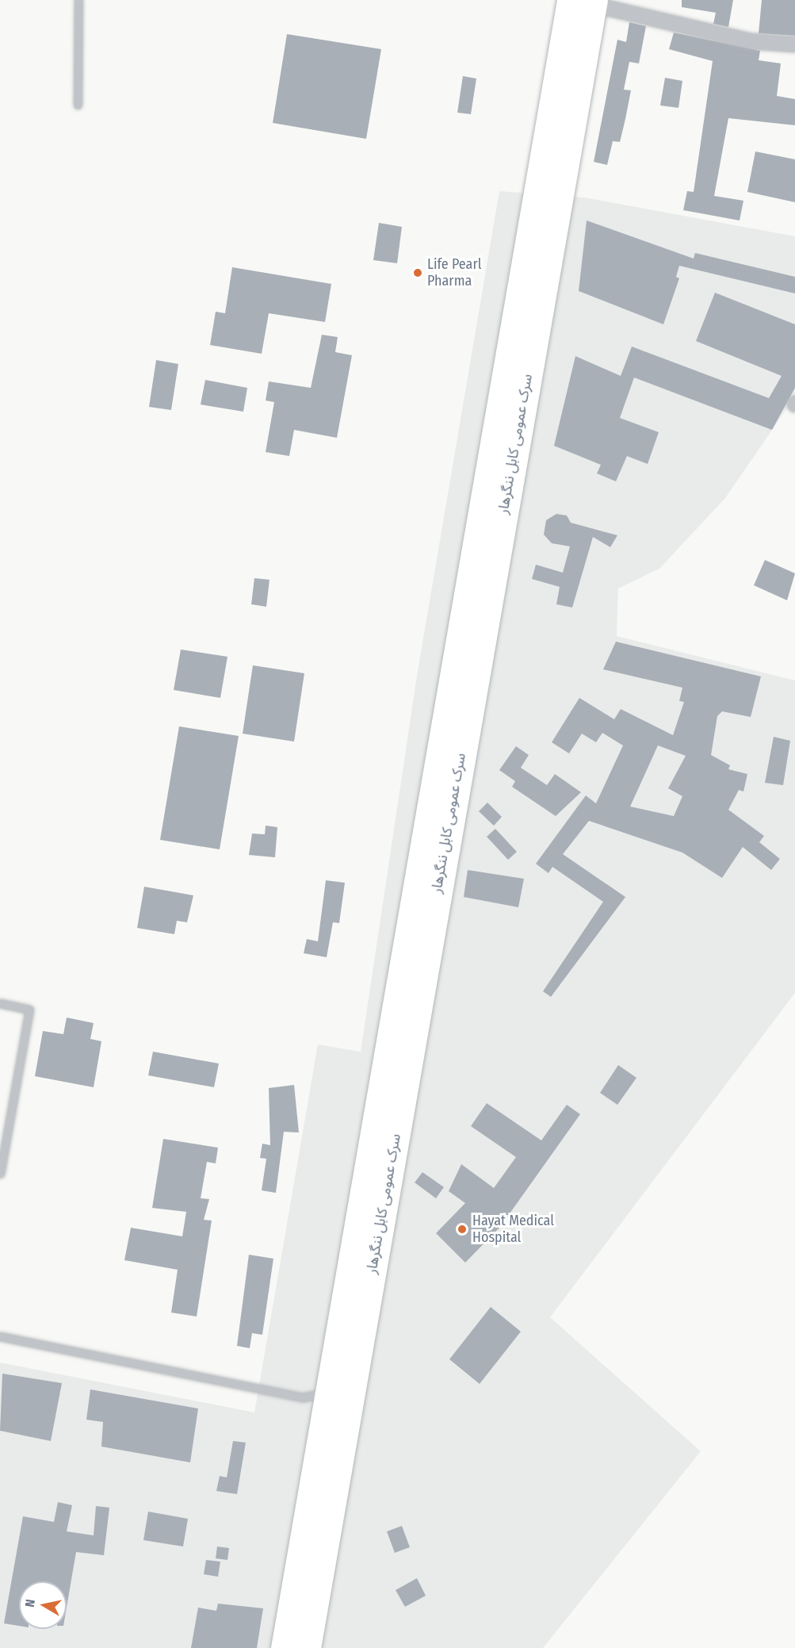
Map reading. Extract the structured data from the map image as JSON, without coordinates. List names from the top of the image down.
{
  "streets": {
    "highway": ["سرک عمومی کابل ننگرهار"]
  },
  "places": ["Life Pearl Pharma", "Hayat Medical Hospital"],
  "north": "left"
}
